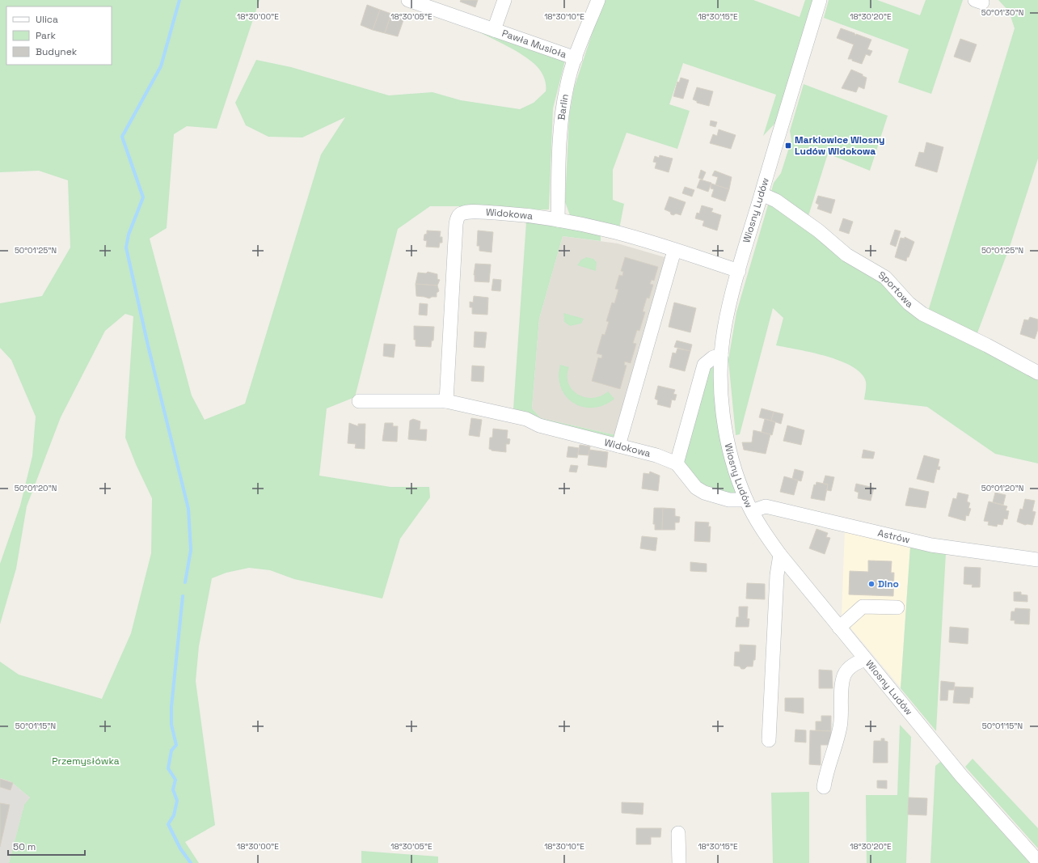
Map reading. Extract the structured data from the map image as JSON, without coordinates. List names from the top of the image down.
{
  "streets": {
    "street": [
      "Pawła Musioła",
      "Barlin",
      "Wiosny Ludów",
      "Widokowa",
      "Sportowa",
      "Astrów"
    ]
  },
  "crossings": [
    ["Pawła Musioła", "Barlin"],
    ["Barlin", "Widokowa"],
    ["Wiosny Ludów", "Widokowa"],
    ["Wiosny Ludów", "Sportowa"],
    ["Wiosny Ludów", "Astrów"],
    ["Widokowa", "Astrów"]
  ],
  "parks": ["Przemysłówka"],
  "places": {
    "transit": ["Marklowice Wiosny Ludów Widokowa"],
    "other": ["Dino"]
  },
  "legend": ["Ulica", "Park", "Budynek"],
  "scale_bar": "50 m",
  "coordinates": [
    "50°01'30\"N",
    "18°30'00\"E",
    "18°30'05\"E",
    "18°30'10\"E",
    "18°30'15\"E",
    "18°30'20\"E",
    "50°01'25\"N",
    "50°01'20\"N",
    "50°01'15\"N"
  ]
}
